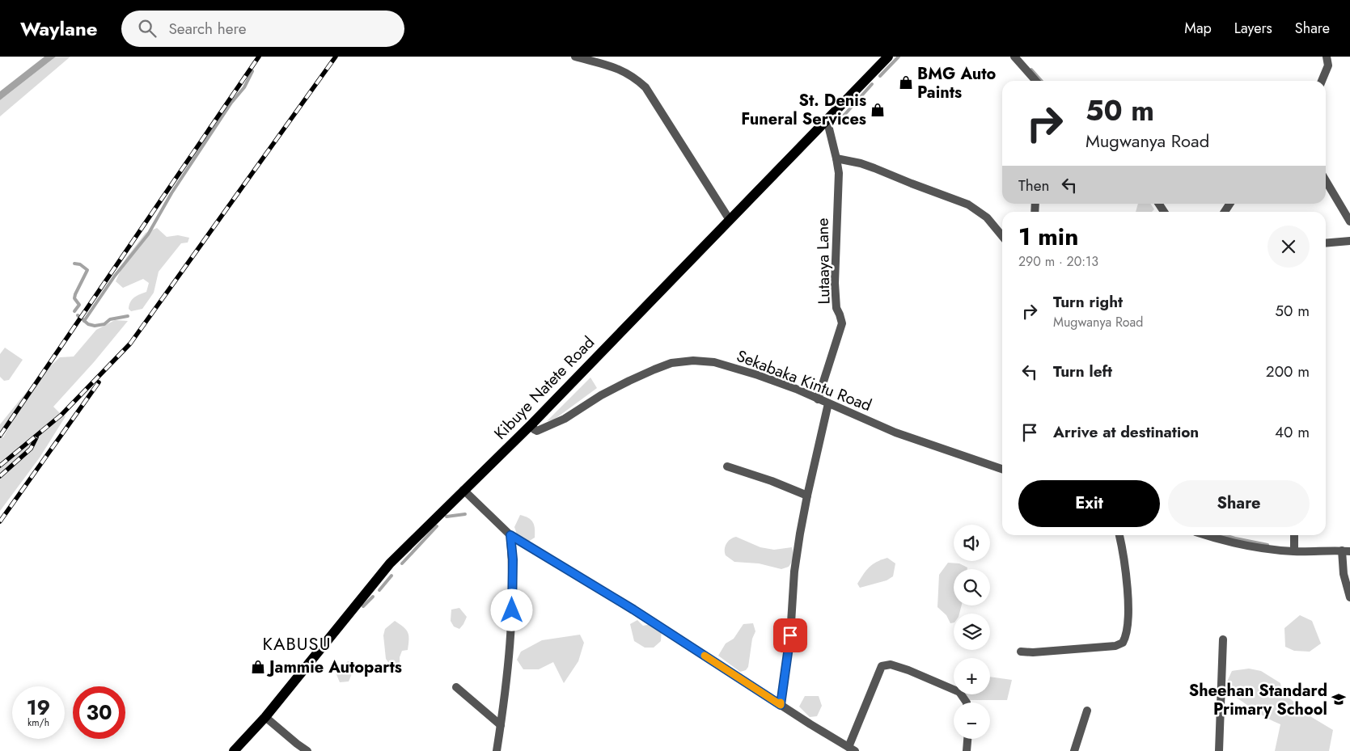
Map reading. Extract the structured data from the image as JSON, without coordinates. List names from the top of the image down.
{
  "streets": {
    "main road": ["Kibuye Natete Road"],
    "street": ["Lutaaya Lane", "Sekabaka Kintu Road"]
  },
  "crossings": [
    ["Lutaaya Lane", "Sekabaka Kintu Road"],
    ["Lutaaya Lane", "Kibuye Natete Road"],
    ["Sekabaka Kintu Road", "Kibuye Natete Road"]
  ],
  "districts": ["KABUSU"],
  "places": {
    "shop": ["BMG Auto Paints", "St. Denis Funeral Services", "Jammie Autoparts"],
    "school or university": ["Sheehan Standard Primary School"]
  },
  "page": {
    "header": "Waylane",
    "search": "Search here",
    "nav": ["Map", "Layers", "Share"],
    "turn": ["50 m", "Mugwanya Road"],
    "then": "Then",
    "heading": ["1 min", "290 m · 20:13"],
    "list": [
      {
        "name": "Turn right",
        "note": "Mugwanya Road",
        "value": "50 m"
      },
      {
        "name": "Turn left",
        "value": "200 m"
      },
      {
        "name": "Arrive at destination",
        "value": "40 m"
      }
    ],
    "buttons": ["Exit", "Share"],
    "map_buttons": ["+", "−"],
    "speed": "19 km/h",
    "limit": "30"
  }
}
